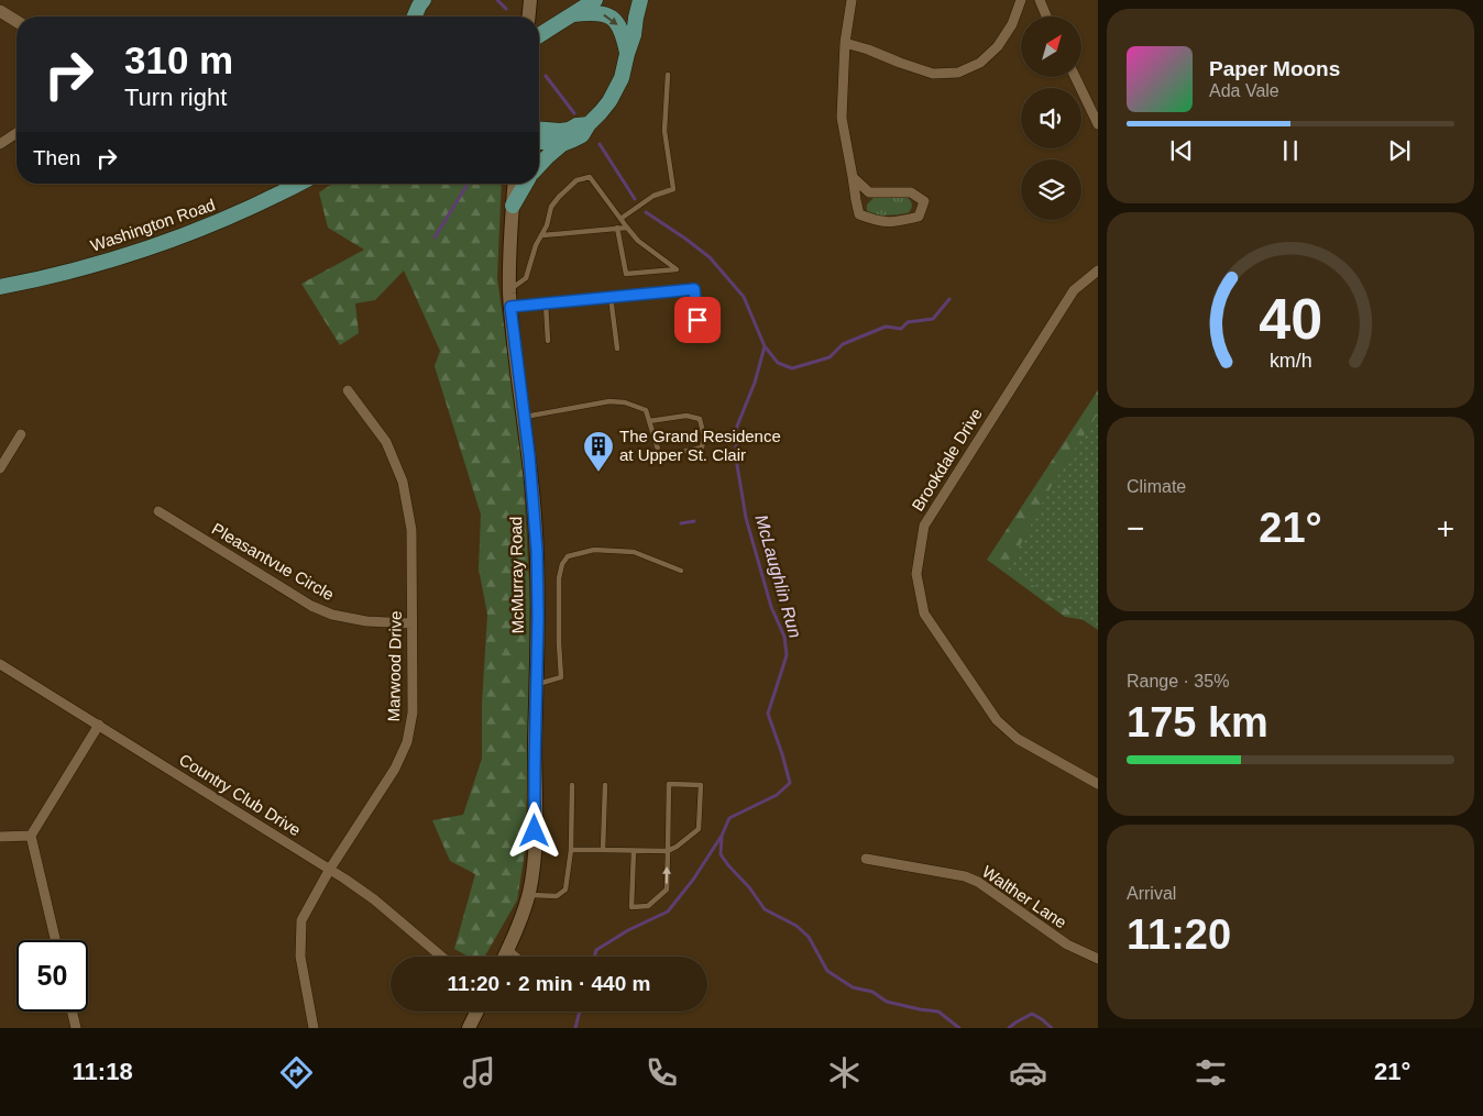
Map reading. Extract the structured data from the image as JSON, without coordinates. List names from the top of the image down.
{
  "streets": {
    "main road": ["Washington Road", "McMurray Road"],
    "street": [
      "Brookdale Drive",
      "Pleasantvue Circle",
      "Marwood Drive",
      "Country Club Drive",
      "Walther Lane"
    ]
  },
  "crossings": [
    ["Pleasantvue Circle", "Marwood Drive"],
    ["Marwood Drive", "Country Club Drive"]
  ],
  "water": ["McLaughlin Run"],
  "places": {
    "building": ["The Grand Residence at Upper St. Clair"]
  },
  "north": "top right",
  "page": {
    "turn": ["310 m", "Turn right"],
    "song": ["Paper Moons", "Ada Vale"],
    "then": "Then",
    "tile": [
      "Climate",
      ["Range · 35%", "175 km"],
      ["Arrival", "11:20"]
    ],
    "heat": ["−", "21°", "+"],
    "limit": "50",
    "trip": "11:20 · 2 min · 440 m",
    "tabs": ["11:18", "21°"],
    "gauge": ["40", "km/h"]
  }
}
